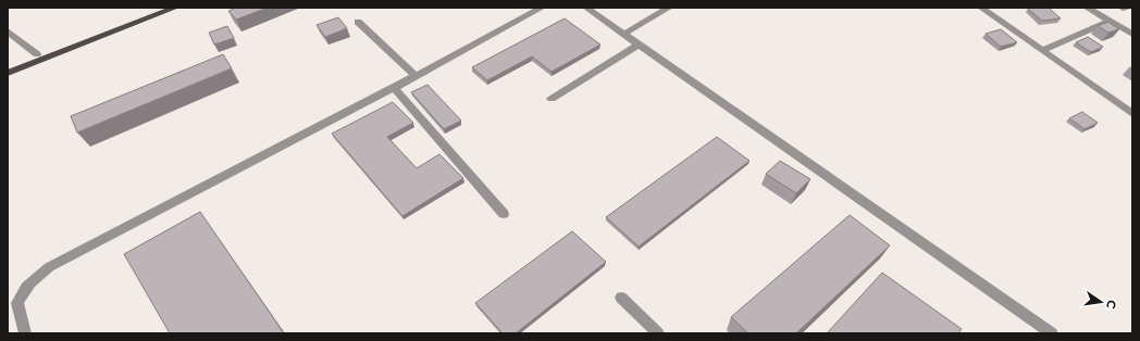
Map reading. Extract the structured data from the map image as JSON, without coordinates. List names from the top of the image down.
{
  "north": "right"
}
